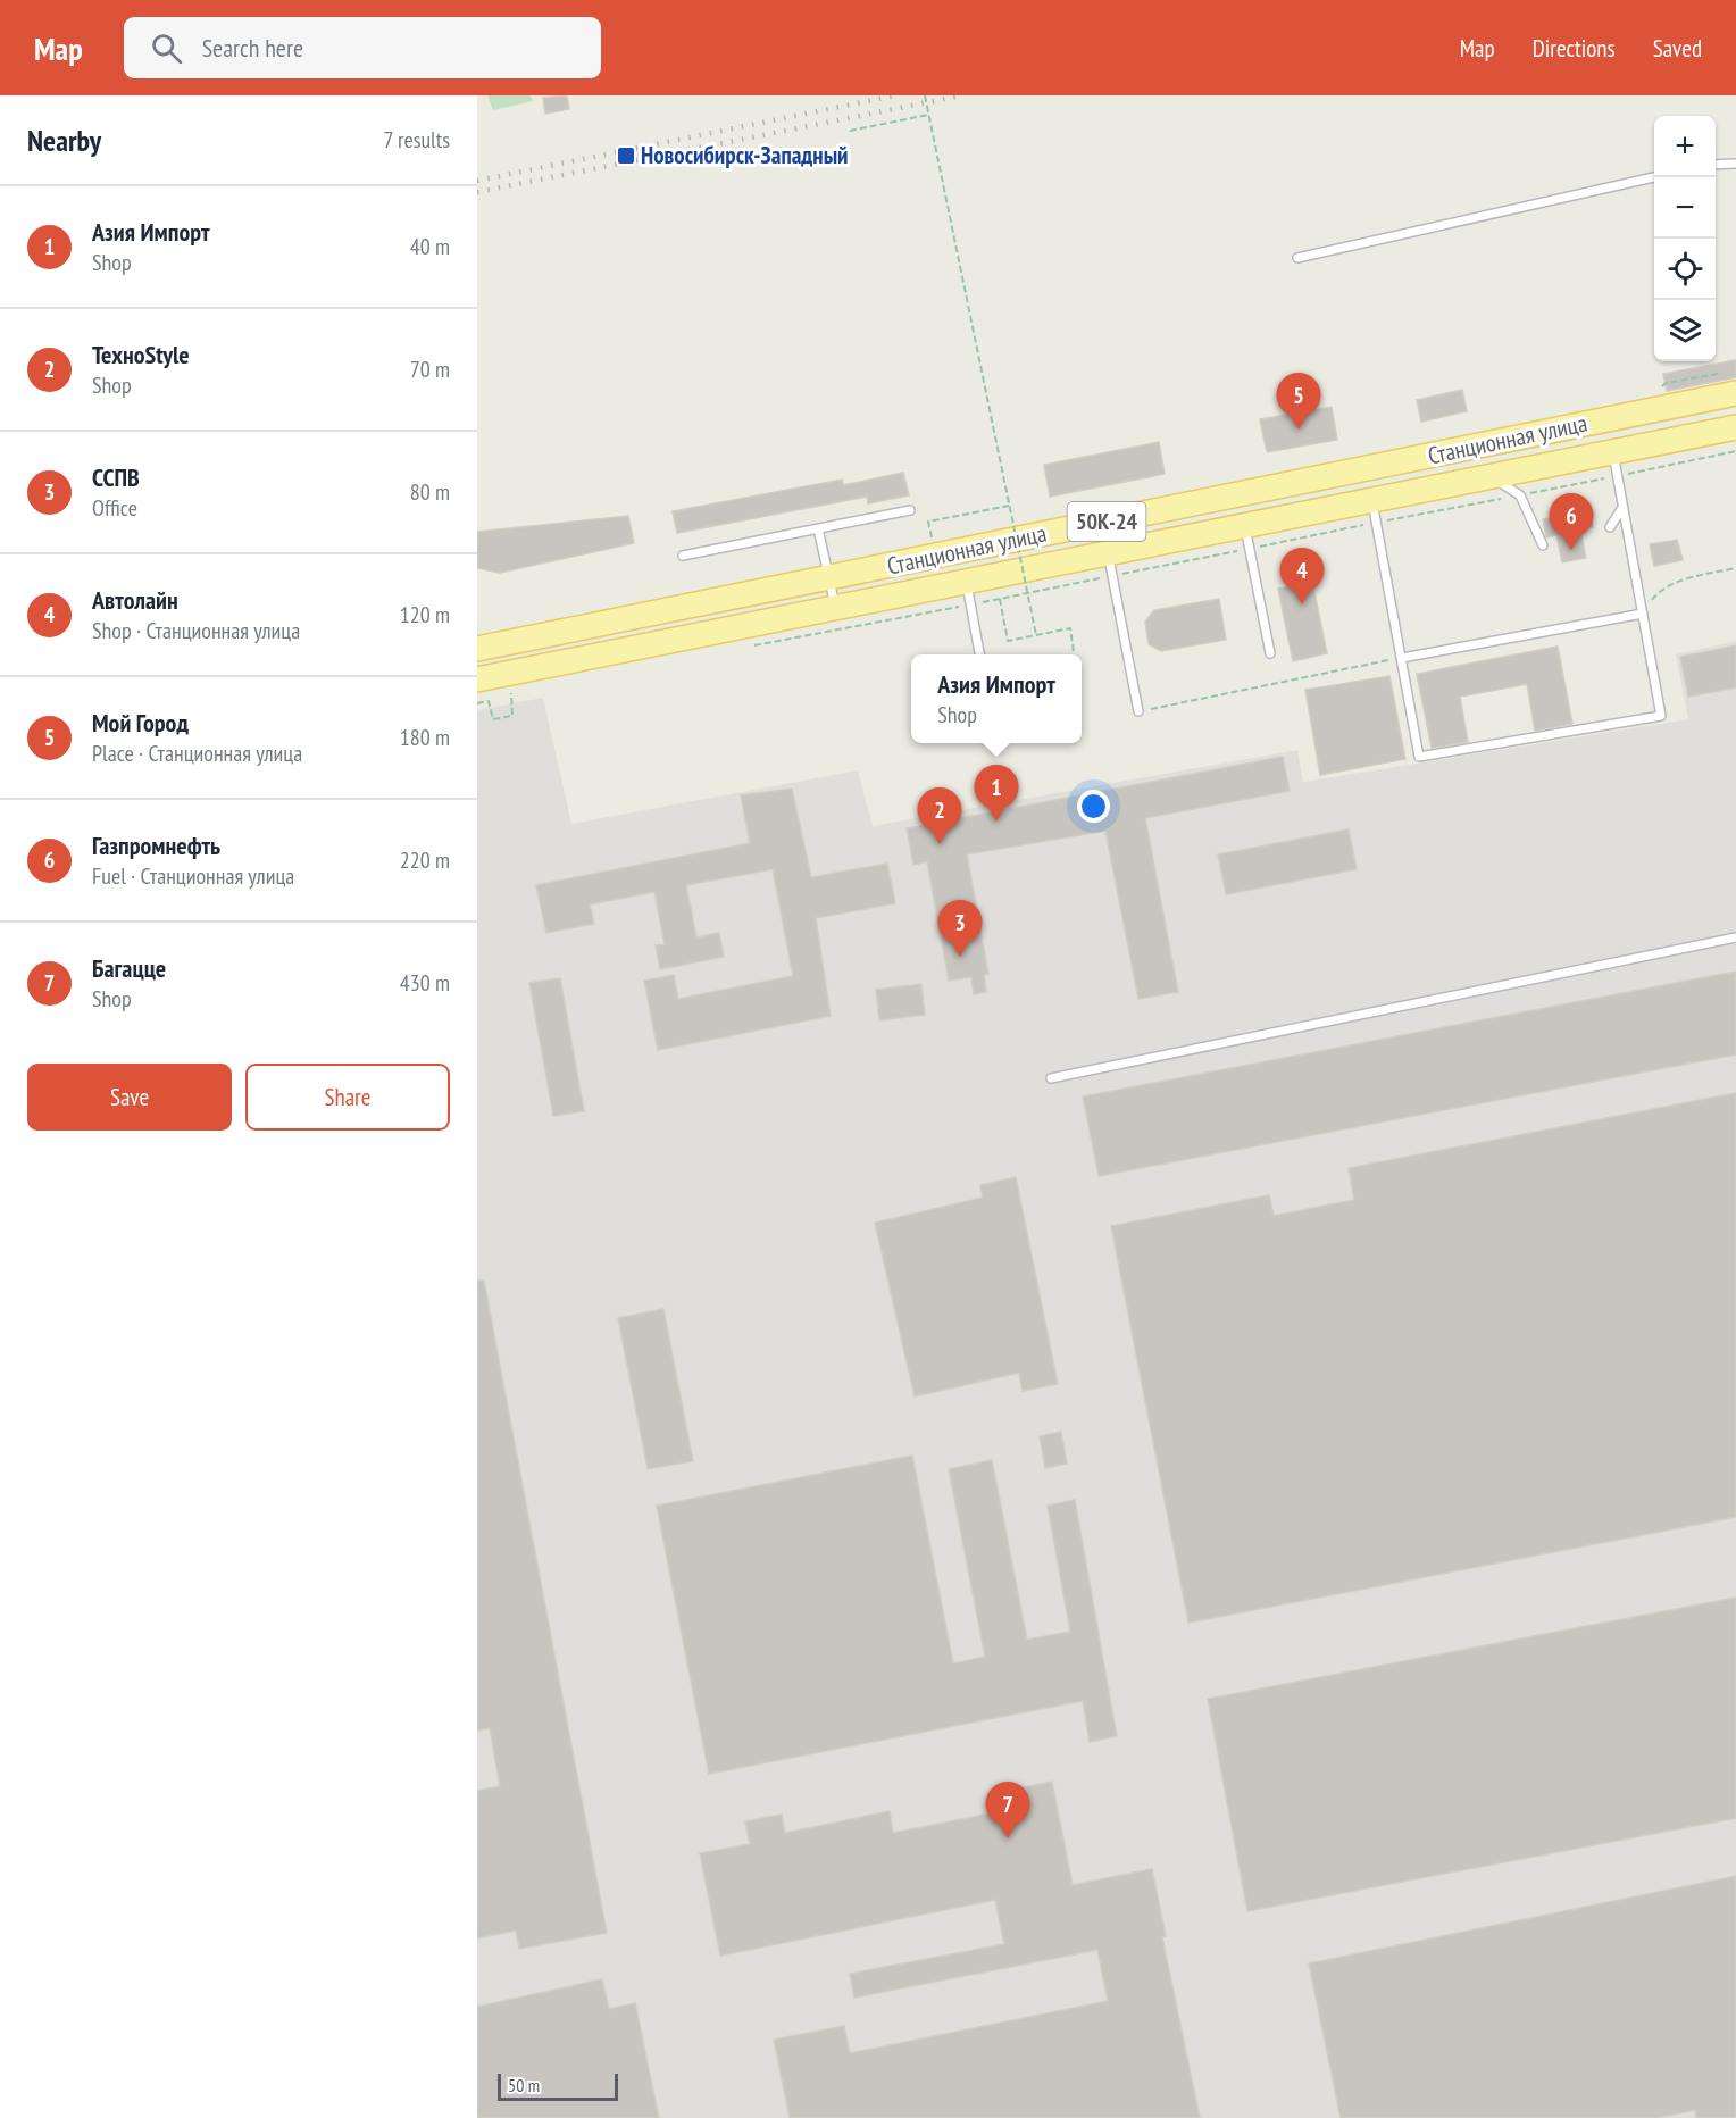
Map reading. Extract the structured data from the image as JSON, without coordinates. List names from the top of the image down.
{
  "streets": {
    "main road": ["Станционная улица", "50К-24"]
  },
  "places": {
    "transit": ["Новосибирск-Западный"]
  },
  "scale_bar": "50 m",
  "page": {
    "header": "Map",
    "search": "Search here",
    "nav": ["Map", "Directions", "Saved"],
    "heading": ["Nearby", "7 results"],
    "map_buttons": ["+", "−"],
    "list": [
      {
        "mark": "1",
        "name": "Азия Импорт",
        "note": "Shop",
        "value": "40 m"
      },
      {
        "mark": "2",
        "name": "ТехноStyle",
        "note": "Shop",
        "value": "70 m"
      },
      {
        "mark": "3",
        "name": "ССПВ",
        "note": "Office",
        "value": "80 m"
      },
      {
        "mark": "4",
        "name": "Автолайн",
        "note": "Shop · Станционная улица",
        "value": "120 m"
      },
      {
        "mark": "5",
        "name": "Мой Город",
        "note": "Place · Станционная улица",
        "value": "180 m"
      },
      {
        "mark": "6",
        "name": "Газпромнефть",
        "note": "Fuel · Станционная улица",
        "value": "220 m"
      },
      {
        "mark": "7",
        "name": "Багацце",
        "note": "Shop",
        "value": "430 m"
      }
    ],
    "pins": [
      "5",
      "6",
      "4",
      "1",
      "2",
      "3",
      "7"
    ],
    "popup": ["Азия Импорт", "Shop"],
    "buttons": ["Save", "Share"],
    "scale": "50 m"
  }
}
